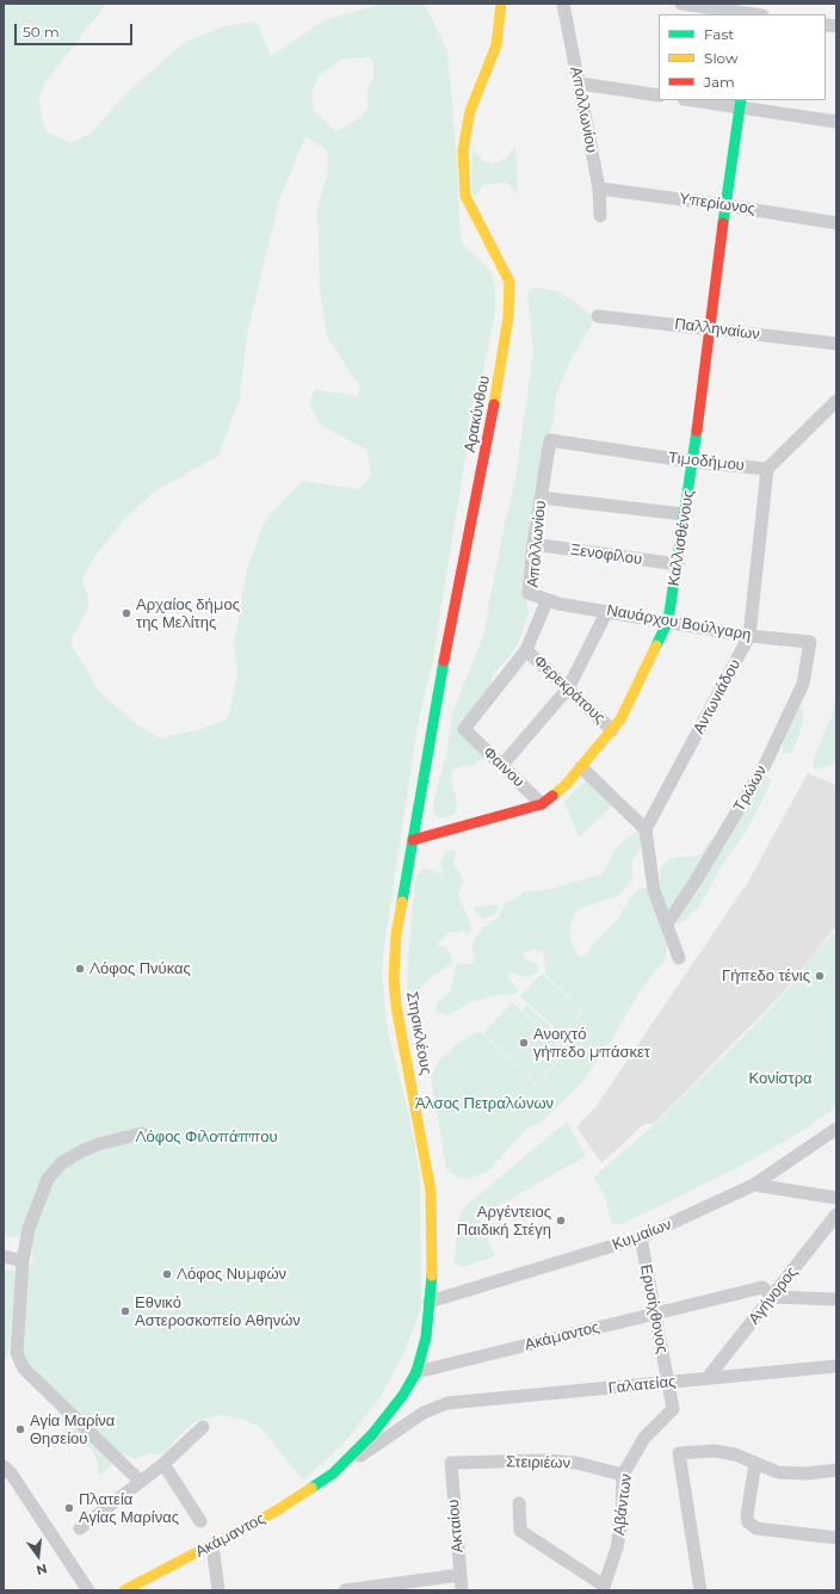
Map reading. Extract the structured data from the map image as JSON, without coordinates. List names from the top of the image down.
{
  "streets": {
    "street": [
      "Απολλωνίου",
      "Υπερίωνος",
      "Παλληναίων",
      "Αρακύνθου",
      "Τιμοδήμου",
      "Καλλισθένους",
      "Ξενοφίλου",
      "Ναυάρχου Βούλγαρη",
      "Φερεκράτους",
      "Αντωνιάδου",
      "Φαινου",
      "Τρώων",
      "Στησικλέους",
      "Κυμαίων",
      "Αγήνορος",
      "Ερυσίχθονος",
      "Ακάμαντος",
      "Γαλατείας",
      "Στειριέων",
      "Αβάντων",
      "Ακταίου"
    ]
  },
  "crossings": [
    ["Απολλωνίου", "Υπερίωνος"],
    ["Απολλωνίου", "Τιμοδήμου"],
    ["Απολλωνίου", "Ξενοφίλου"],
    ["Απολλωνίου", "Ναυάρχου Βούλγαρη"],
    ["Απολλωνίου", "Φερεκράτους"],
    ["Απολλωνίου", "Φαινου"],
    ["Υπερίωνος", "Καλλισθένους"],
    ["Παλληναίων", "Καλλισθένους"],
    ["Αρακύνθου", "Καλλισθένους"],
    ["Αρακύνθου", "Στησικλέους"],
    ["Τιμοδήμου", "Καλλισθένους"],
    ["Τιμοδήμου", "Αντωνιάδου"],
    ["Καλλισθένους", "Ξενοφίλου"],
    ["Καλλισθένους", "Ναυάρχου Βούλγαρη"],
    ["Καλλισθένους", "Φερεκράτους"],
    ["Καλλισθένους", "Φαινου"],
    ["Καλλισθένους", "Στησικλέους"],
    ["Ναυάρχου Βούλγαρη", "Αντωνιάδου"],
    ["Ναυάρχου Βούλγαρη", "Τρώων"],
    ["Στησικλέους", "Κυμαίων"],
    ["Στησικλέους", "Ακάμαντος"],
    ["Κυμαίων", "Ερυσίχθονος"],
    ["Αγήνορος", "Ακάμαντος"],
    ["Αγήνορος", "Γαλατείας"],
    ["Ερυσίχθονος", "Ακάμαντος"],
    ["Ερυσίχθονος", "Γαλατείας"],
    ["Ερυσίχθονος", "Αβάντων"],
    ["Ακάμαντος", "Γαλατείας"],
    ["Στειριέων", "Αβάντων"],
    ["Στειριέων", "Ακταίου"]
  ],
  "parks": ["Κονίστρα", "Άλσος Πετραλώνων", "Λόφος Φιλοπάππου"],
  "places": [
    "Αρχαίος δήμος της Μελίτης",
    "Λόφος Πνύκας",
    "Γήπεδο τένις",
    "Ανοιχτό γήπεδο μπάσκετ",
    "Αργέντειος Παιδική Στέγη",
    "Λόφος Νυμφών",
    "Εθνικό Αστεροσκοπείο Αθηνών",
    "Αγία Μαρίνα Θησείου",
    "Πλατεία Αγίας Μαρίνας"
  ],
  "legend": ["Fast", "Slow", "Jam"],
  "scale_bar": "50 m",
  "north": "bottom"
}
